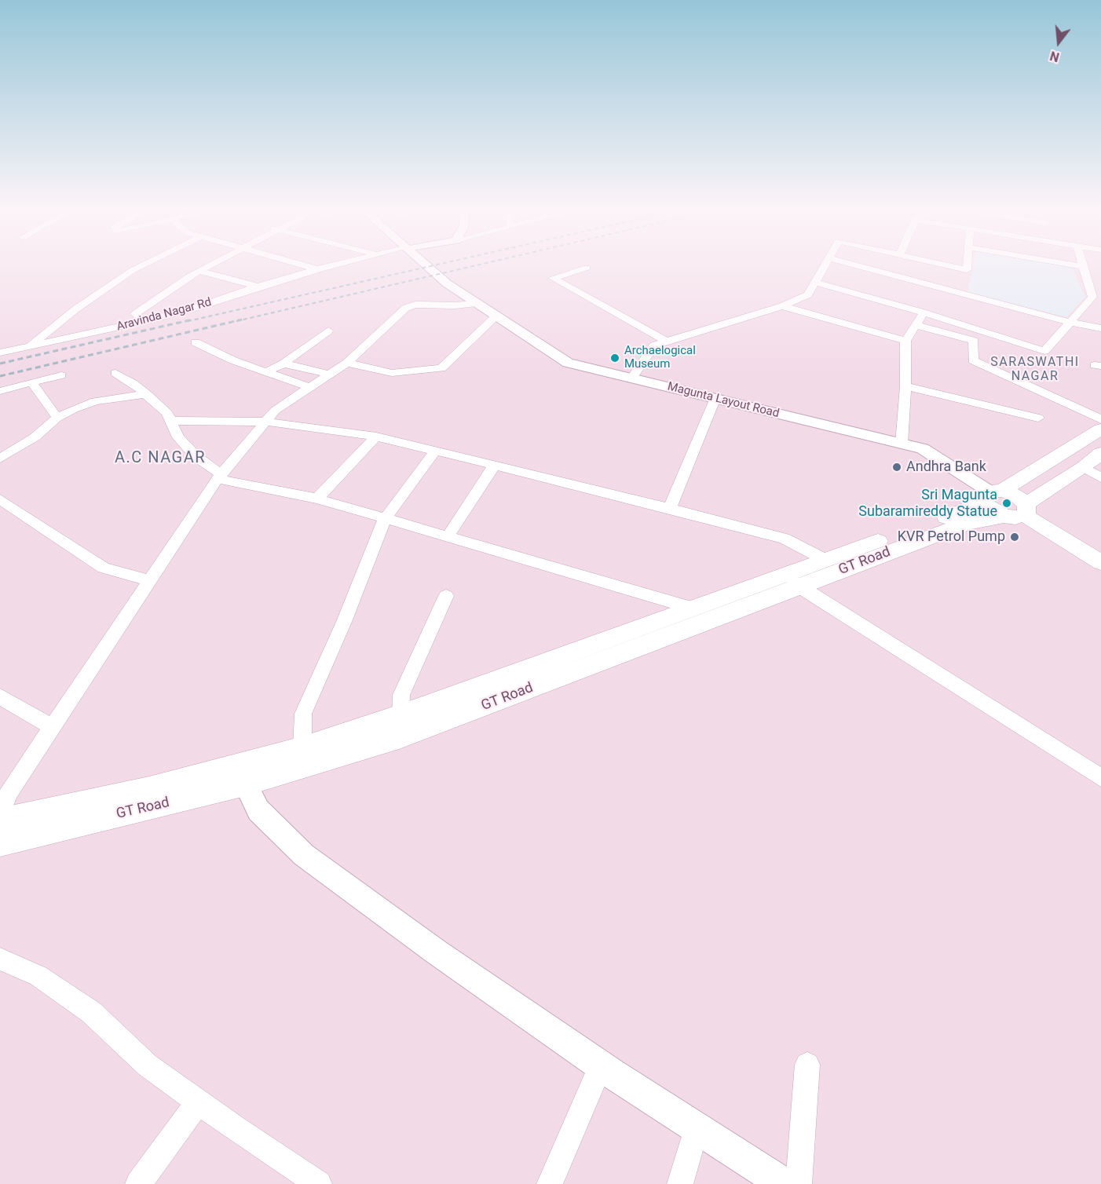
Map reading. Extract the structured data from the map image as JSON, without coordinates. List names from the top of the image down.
{
  "streets": {
    "main road": ["GT Road"],
    "street": ["Aravinda Nagar Rd", "Magunta Layout Road"]
  },
  "districts": ["SARASWATHI NAGAR", "A.C NAGAR"],
  "places": [
    "Archaelogical Museum",
    "Andhra Bank",
    "Sri Magunta Subaramireddy Statue",
    "KVR Petrol Pump"
  ],
  "north": "bottom"
}
